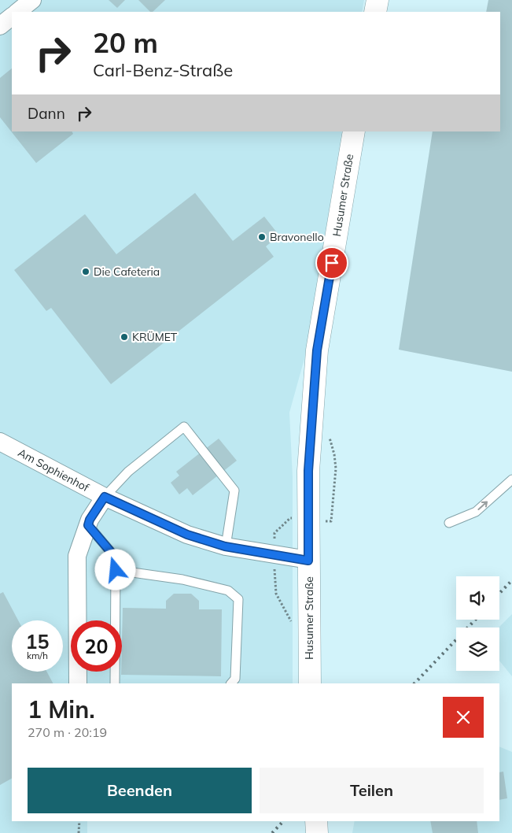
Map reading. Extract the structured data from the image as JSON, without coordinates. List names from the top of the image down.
{
  "streets": {
    "main road": ["Husumer Straße"],
    "street": ["Am Sophienhof"]
  },
  "crossings": [
    ["Husumer Straße", "Am Sophienhof"]
  ],
  "places": ["Bravonello", "Die Cafeteria", "KRÜMET"],
  "page": {
    "turn": ["20 m", "Carl-Benz-Straße"],
    "then": "Dann",
    "speed": "15 km/h",
    "limit": "20",
    "heading": ["1 Min.", "270 m · 20:19"],
    "buttons": ["Beenden", "Teilen"]
  }
}
